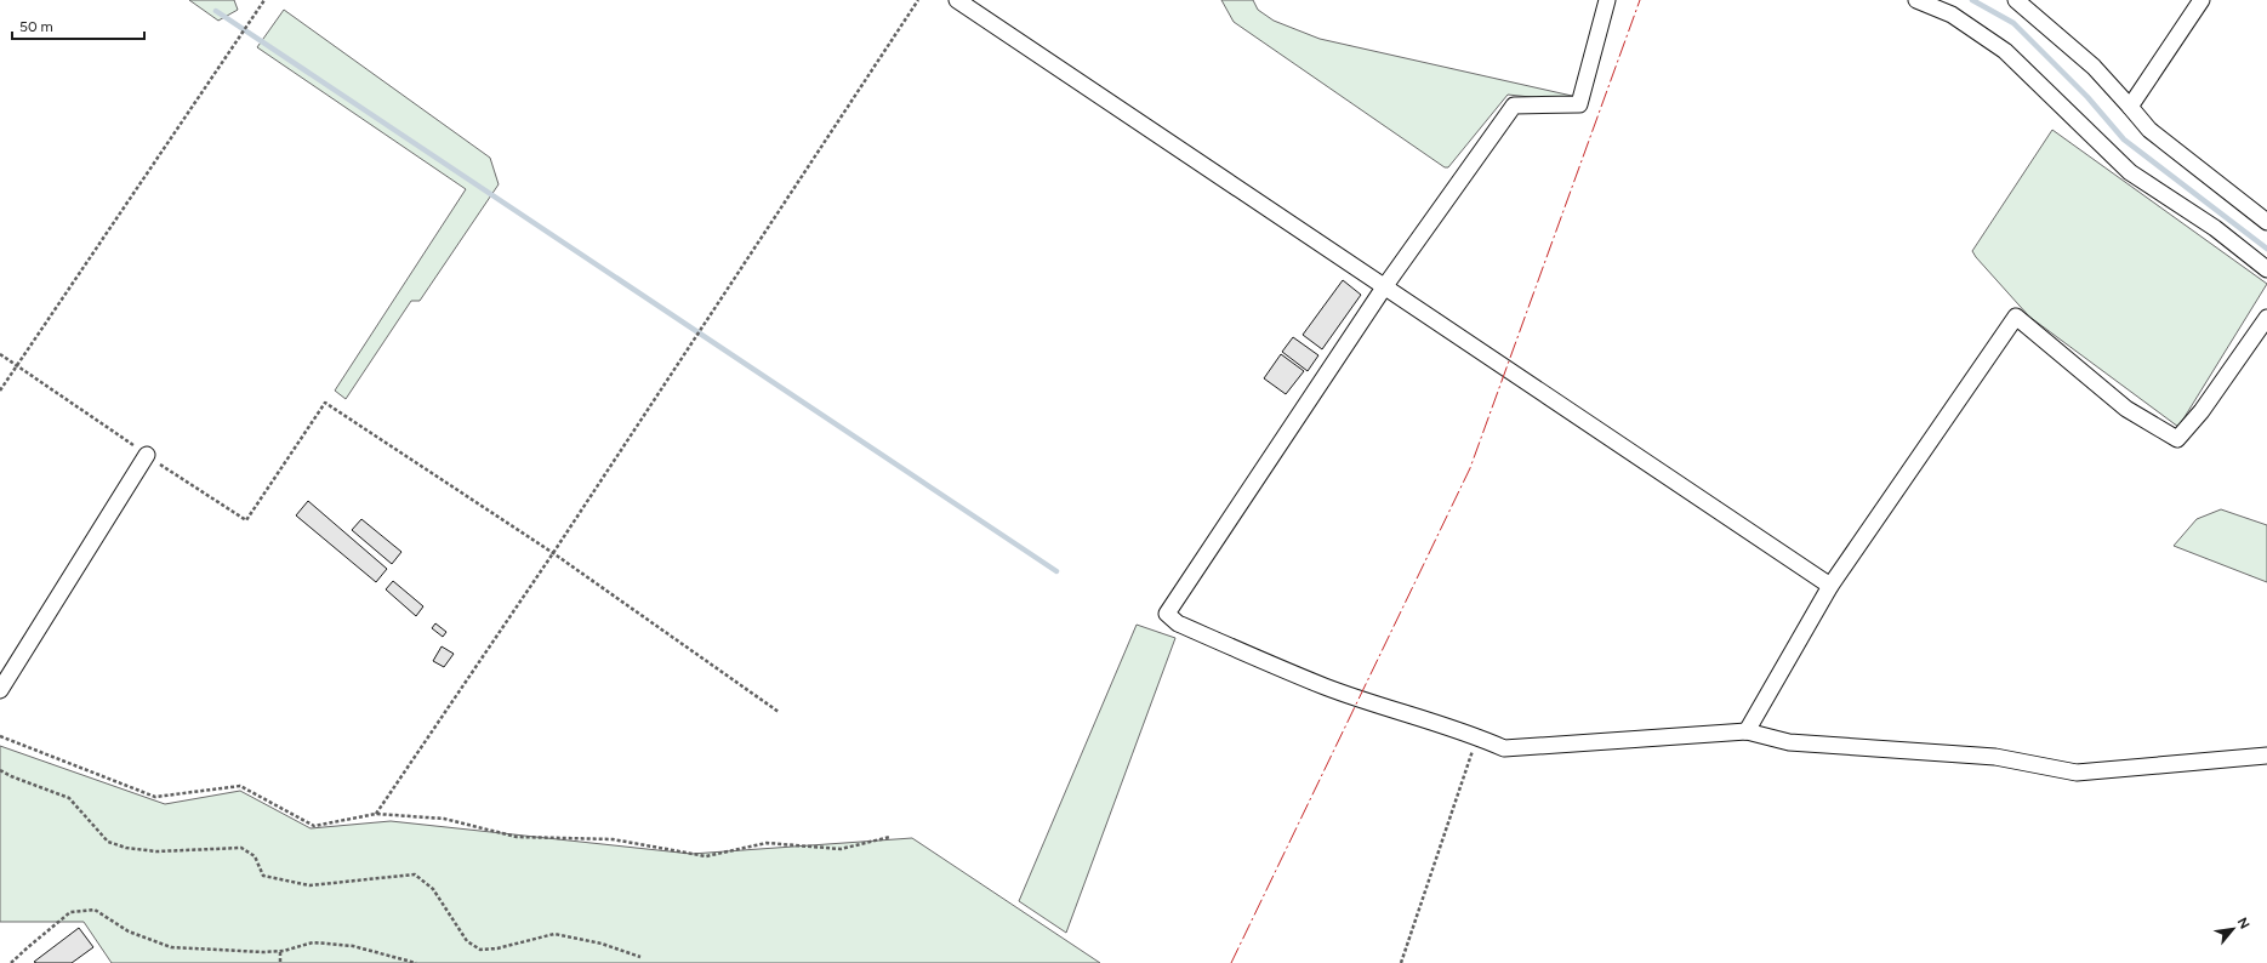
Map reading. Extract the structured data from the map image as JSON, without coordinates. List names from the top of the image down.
{
  "scale_bar": "50 m",
  "north": "top right"
}
